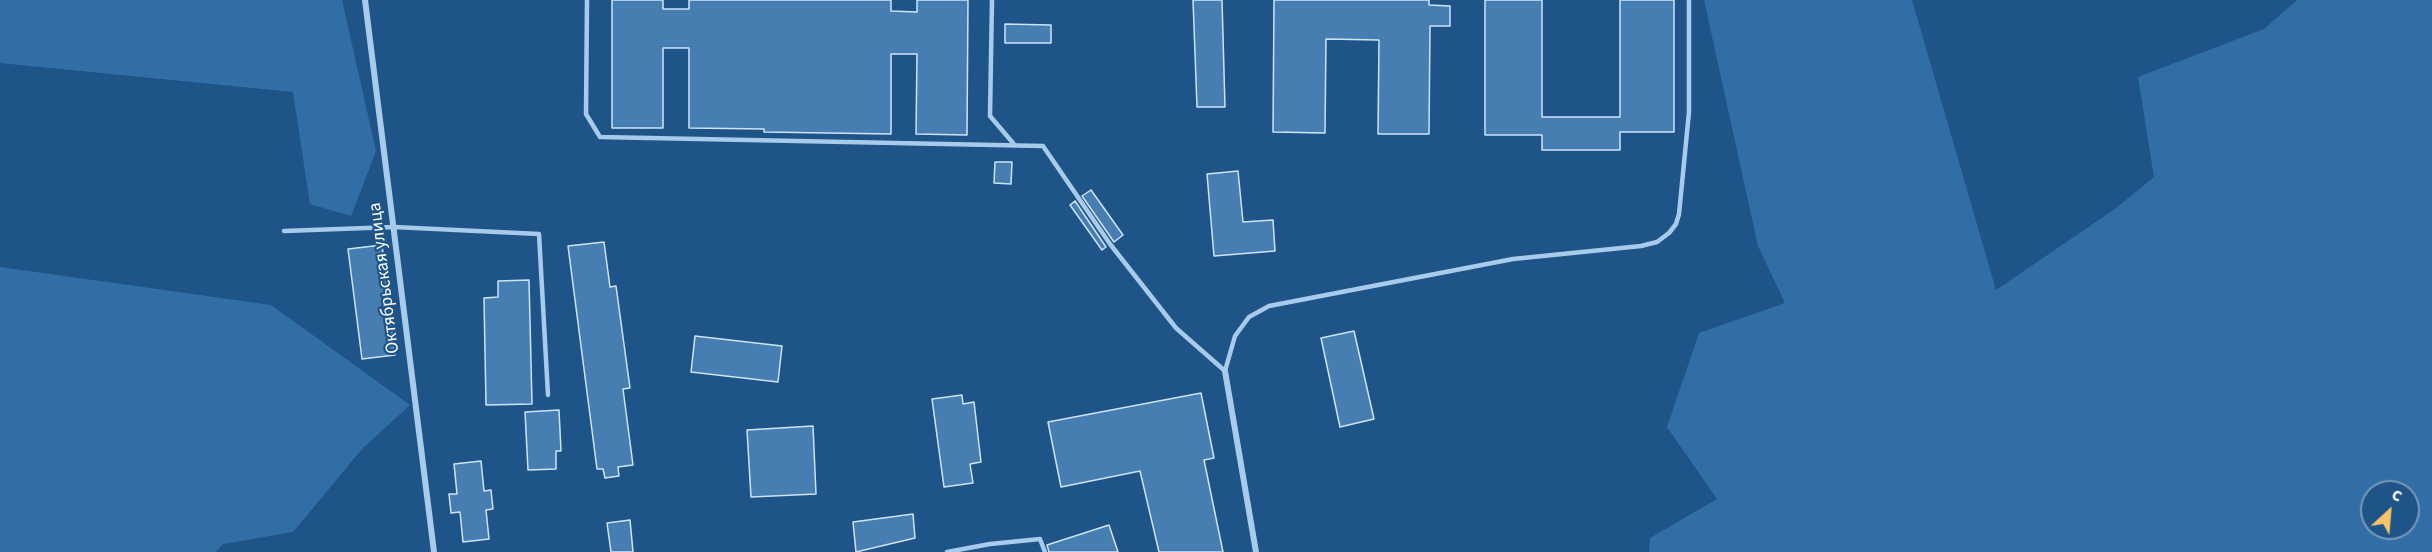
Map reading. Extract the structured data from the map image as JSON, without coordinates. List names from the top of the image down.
{
  "streets": {
    "street": ["Октябрьская улица"]
  },
  "north": "top right"
}
